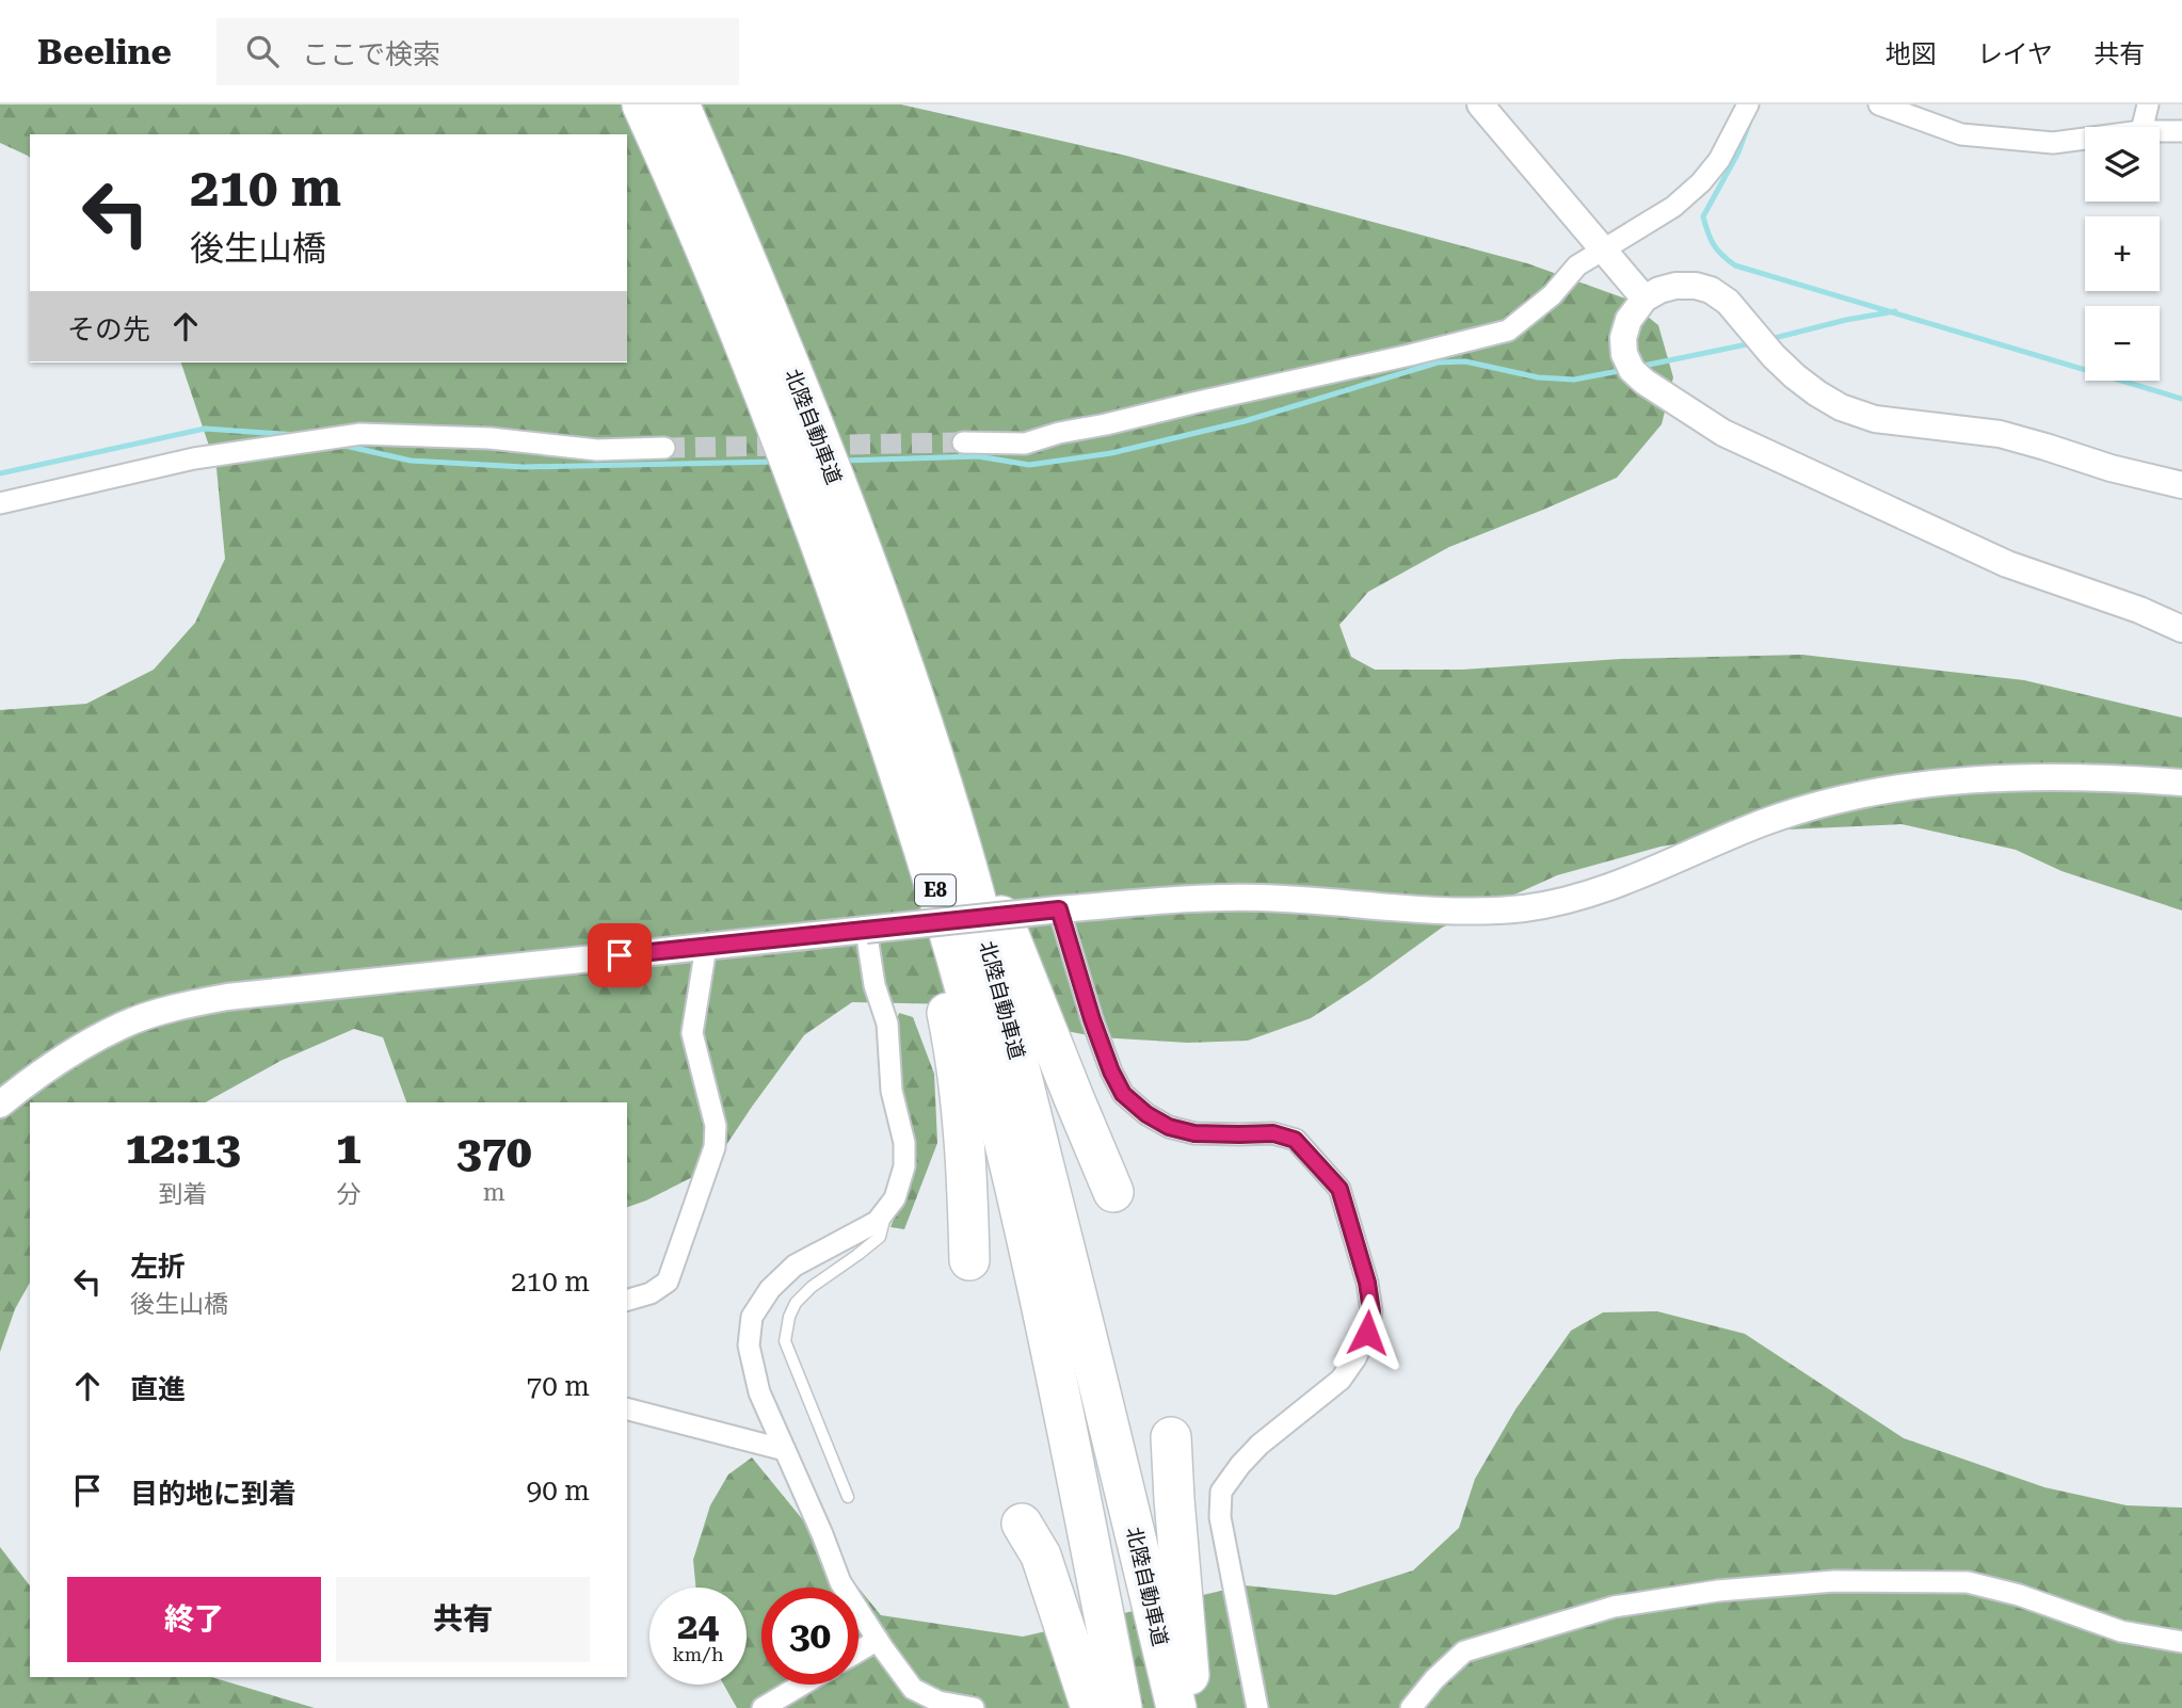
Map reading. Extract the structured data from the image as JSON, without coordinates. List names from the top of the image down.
{
  "streets": {
    "highway": ["北陸自動車道", "E8"]
  },
  "page": {
    "header": "Beeline",
    "search": "ここで検索",
    "nav": ["地図", "レイヤ", "共有"],
    "map_buttons": ["+", "−"],
    "turn": ["210 m", "後生山橋"],
    "then": "その先",
    "eta": [
      "12:13",
      "到着",
      "1",
      "分",
      "370",
      "m"
    ],
    "list": [
      {
        "name": "左折",
        "note": "後生山橋",
        "value": "210 m"
      },
      {
        "name": "直進",
        "value": "70 m"
      },
      {
        "name": "目的地に到着",
        "value": "90 m"
      }
    ],
    "buttons": ["終了", "共有"],
    "speed": "24 km/h",
    "limit": "30"
  }
}
